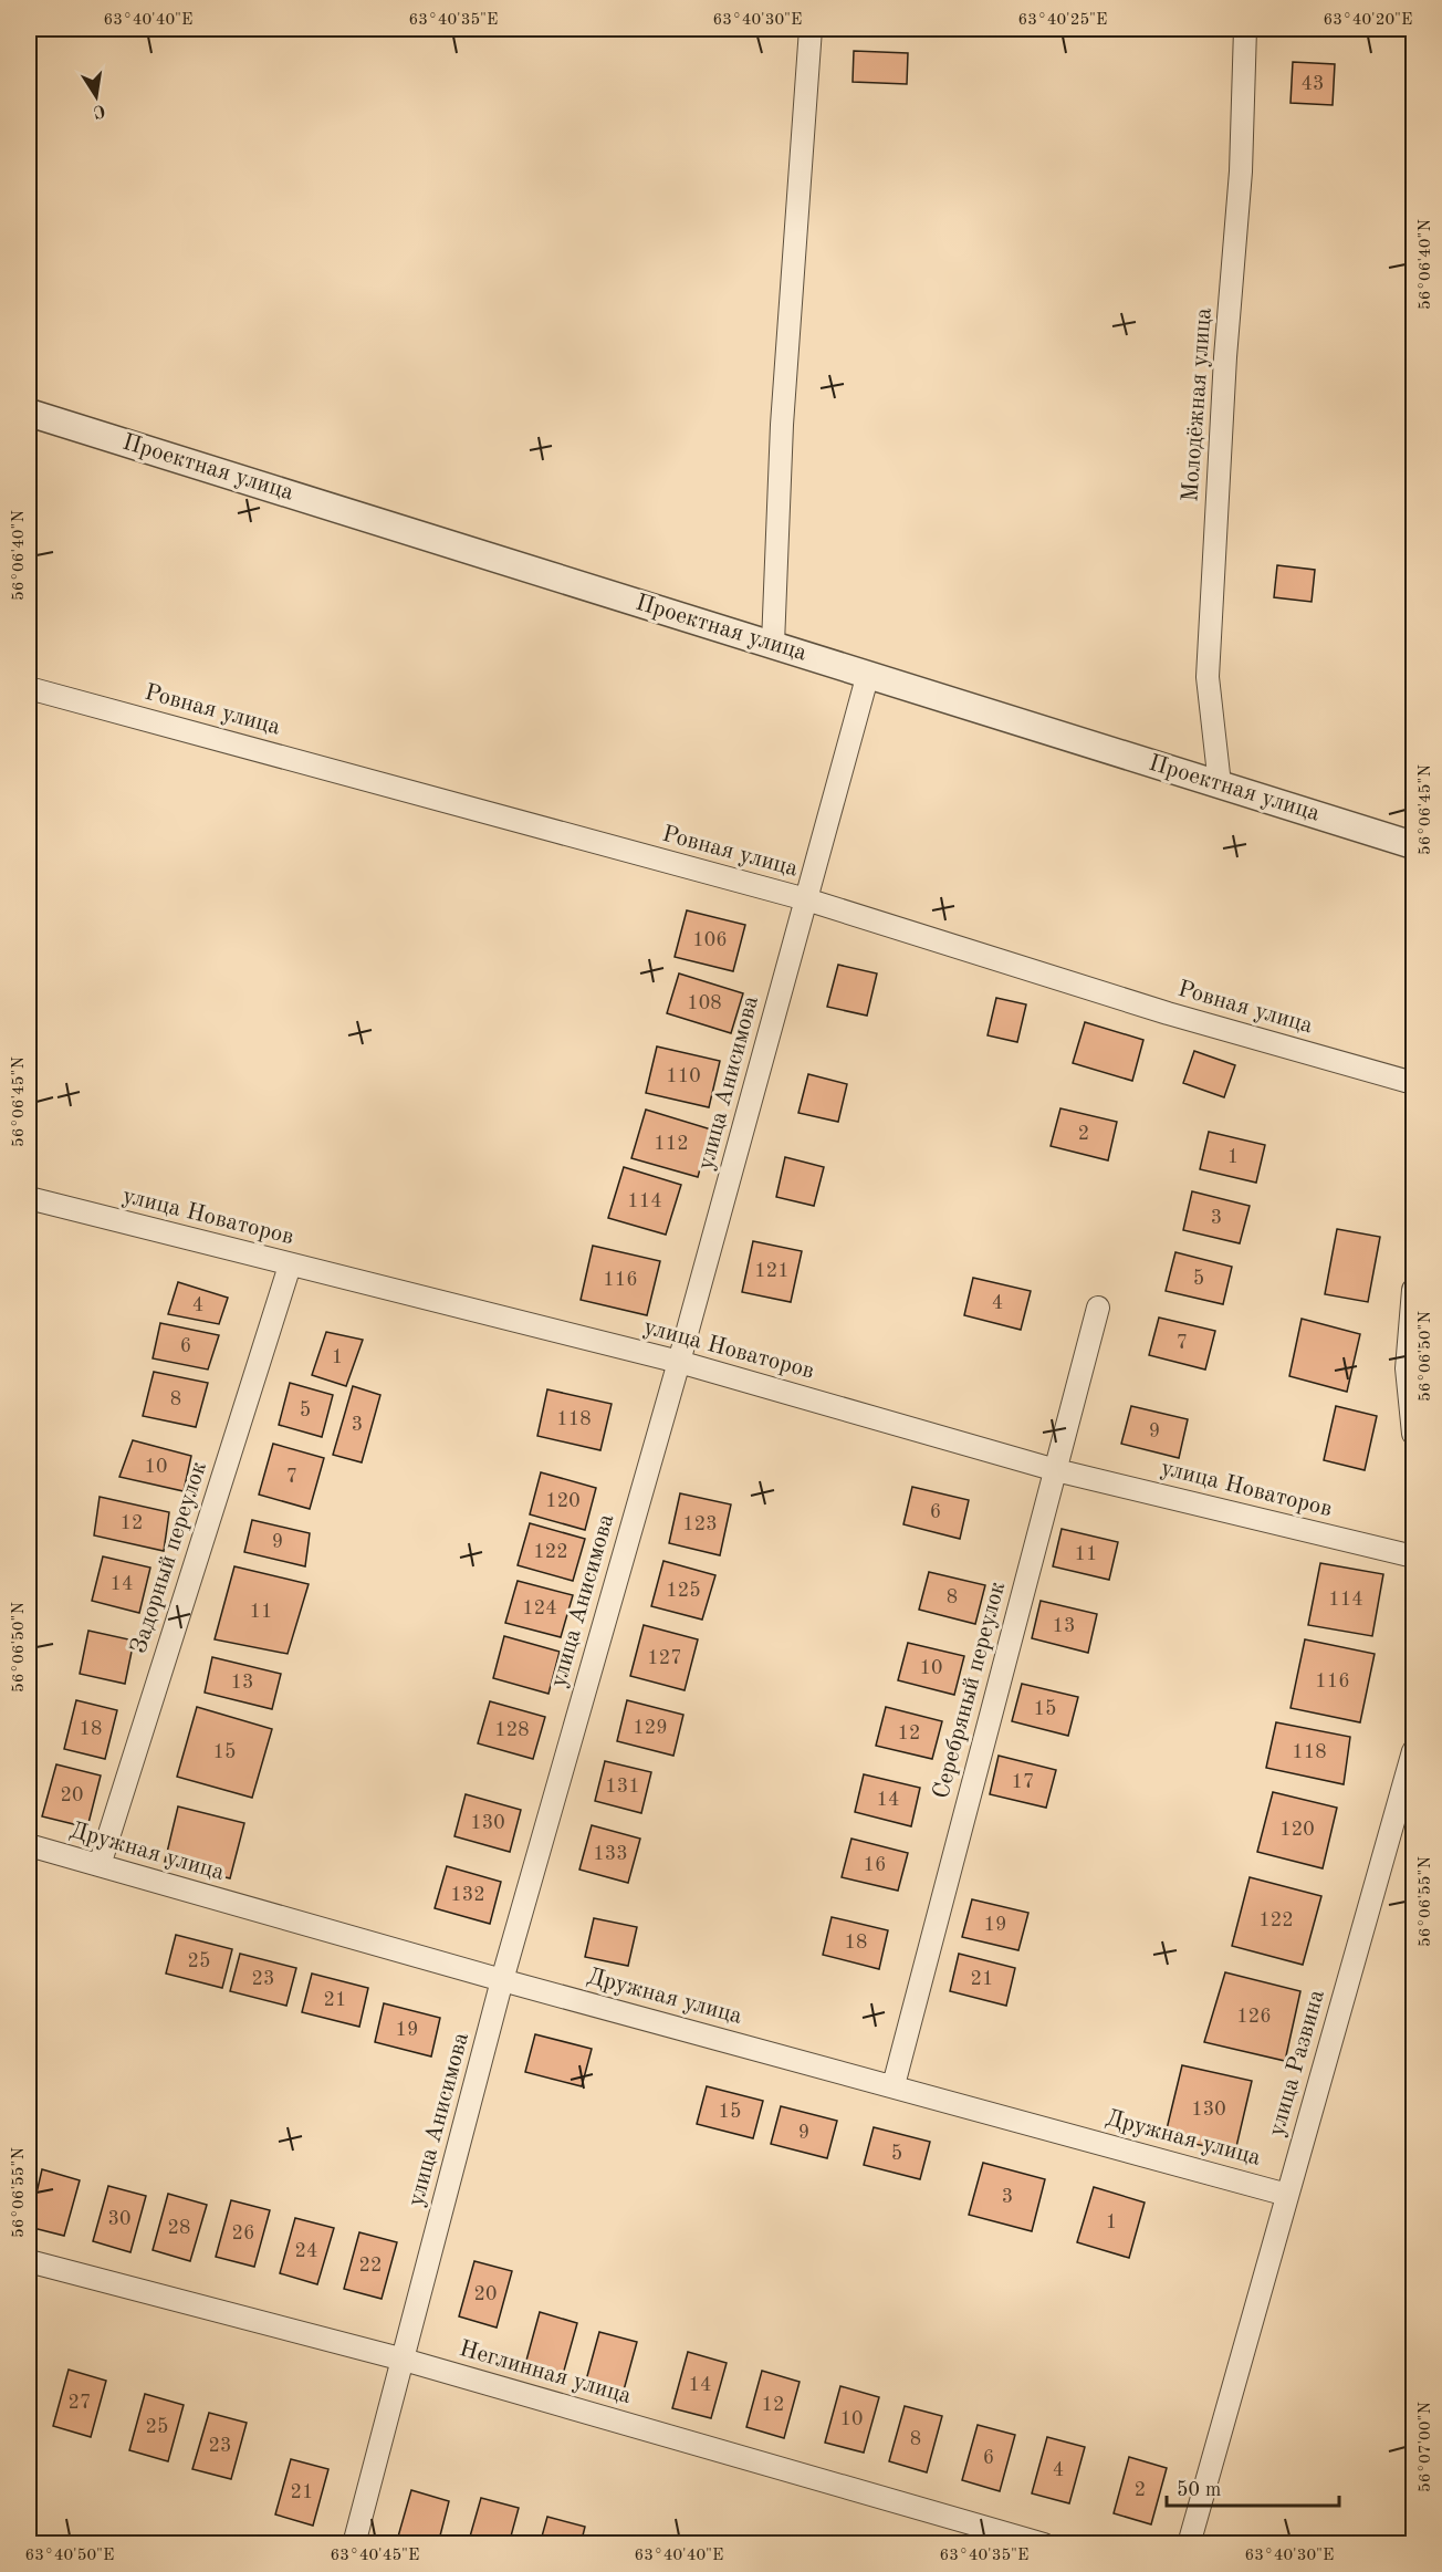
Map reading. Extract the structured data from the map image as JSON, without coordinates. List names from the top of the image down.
{
  "streets": {
    "street": [
      "Молодёжная улица",
      "Проектная улица",
      "Ровная улица",
      "улица Анисимова",
      "улица Новаторов",
      "Задорный переулок",
      "Серебряный переулок",
      "Дружная улица",
      "улица Развина",
      "Неглинная улица"
    ]
  },
  "crossings": [
    ["Молодёжная улица", "Проектная улица"],
    ["Проектная улица", "улица Анисимова"],
    ["Ровная улица", "улица Анисимова"],
    ["улица Анисимова", "улица Новаторов"],
    ["улица Анисимова", "Дружная улица"],
    ["улица Анисимова", "Неглинная улица"],
    ["улица Новаторов", "Задорный переулок"],
    ["улица Новаторов", "Серебряный переулок"],
    ["Задорный переулок", "Дружная улица"],
    ["Серебряный переулок", "Дружная улица"],
    ["Дружная улица", "улица Развина"]
  ],
  "house_numbers": [
    "43",
    "106",
    "108",
    "110",
    "2",
    "112",
    "1",
    "114",
    "3",
    "121",
    "5",
    "116",
    "4",
    "4",
    "7",
    "6",
    "1",
    "8",
    "5",
    "118",
    "3",
    "9",
    "10",
    "7",
    "120",
    "6",
    "12",
    "123",
    "9",
    "122",
    "11",
    "14",
    "125",
    "8",
    "114",
    "124",
    "11",
    "13",
    "127",
    "10",
    "116",
    "13",
    "15",
    "129",
    "18",
    "128",
    "12",
    "15",
    "118",
    "17",
    "131",
    "20",
    "14",
    "130",
    "120",
    "133",
    "16",
    "132",
    "122",
    "19",
    "18",
    "25",
    "23",
    "21",
    "21",
    "126",
    "19",
    "130",
    "15",
    "9",
    "5",
    "3",
    "30",
    "1",
    "28",
    "26",
    "24",
    "22",
    "20",
    "14",
    "27",
    "12",
    "10",
    "25",
    "8",
    "23",
    "6",
    "4",
    "2",
    "21"
  ],
  "scale_bar": "50 m",
  "north": "bottom",
  "coordinates": [
    "63°40'40\"E",
    "63°40'35\"E",
    "63°40'30\"E",
    "63°40'25\"E",
    "63°40'20\"E",
    "56°06'40\"N",
    "56°06'45\"N",
    "56°06'50\"N",
    "56°06'55\"N",
    "56°07'00\"N",
    "63°40'50\"E",
    "63°40'45\"E"
  ]
}
